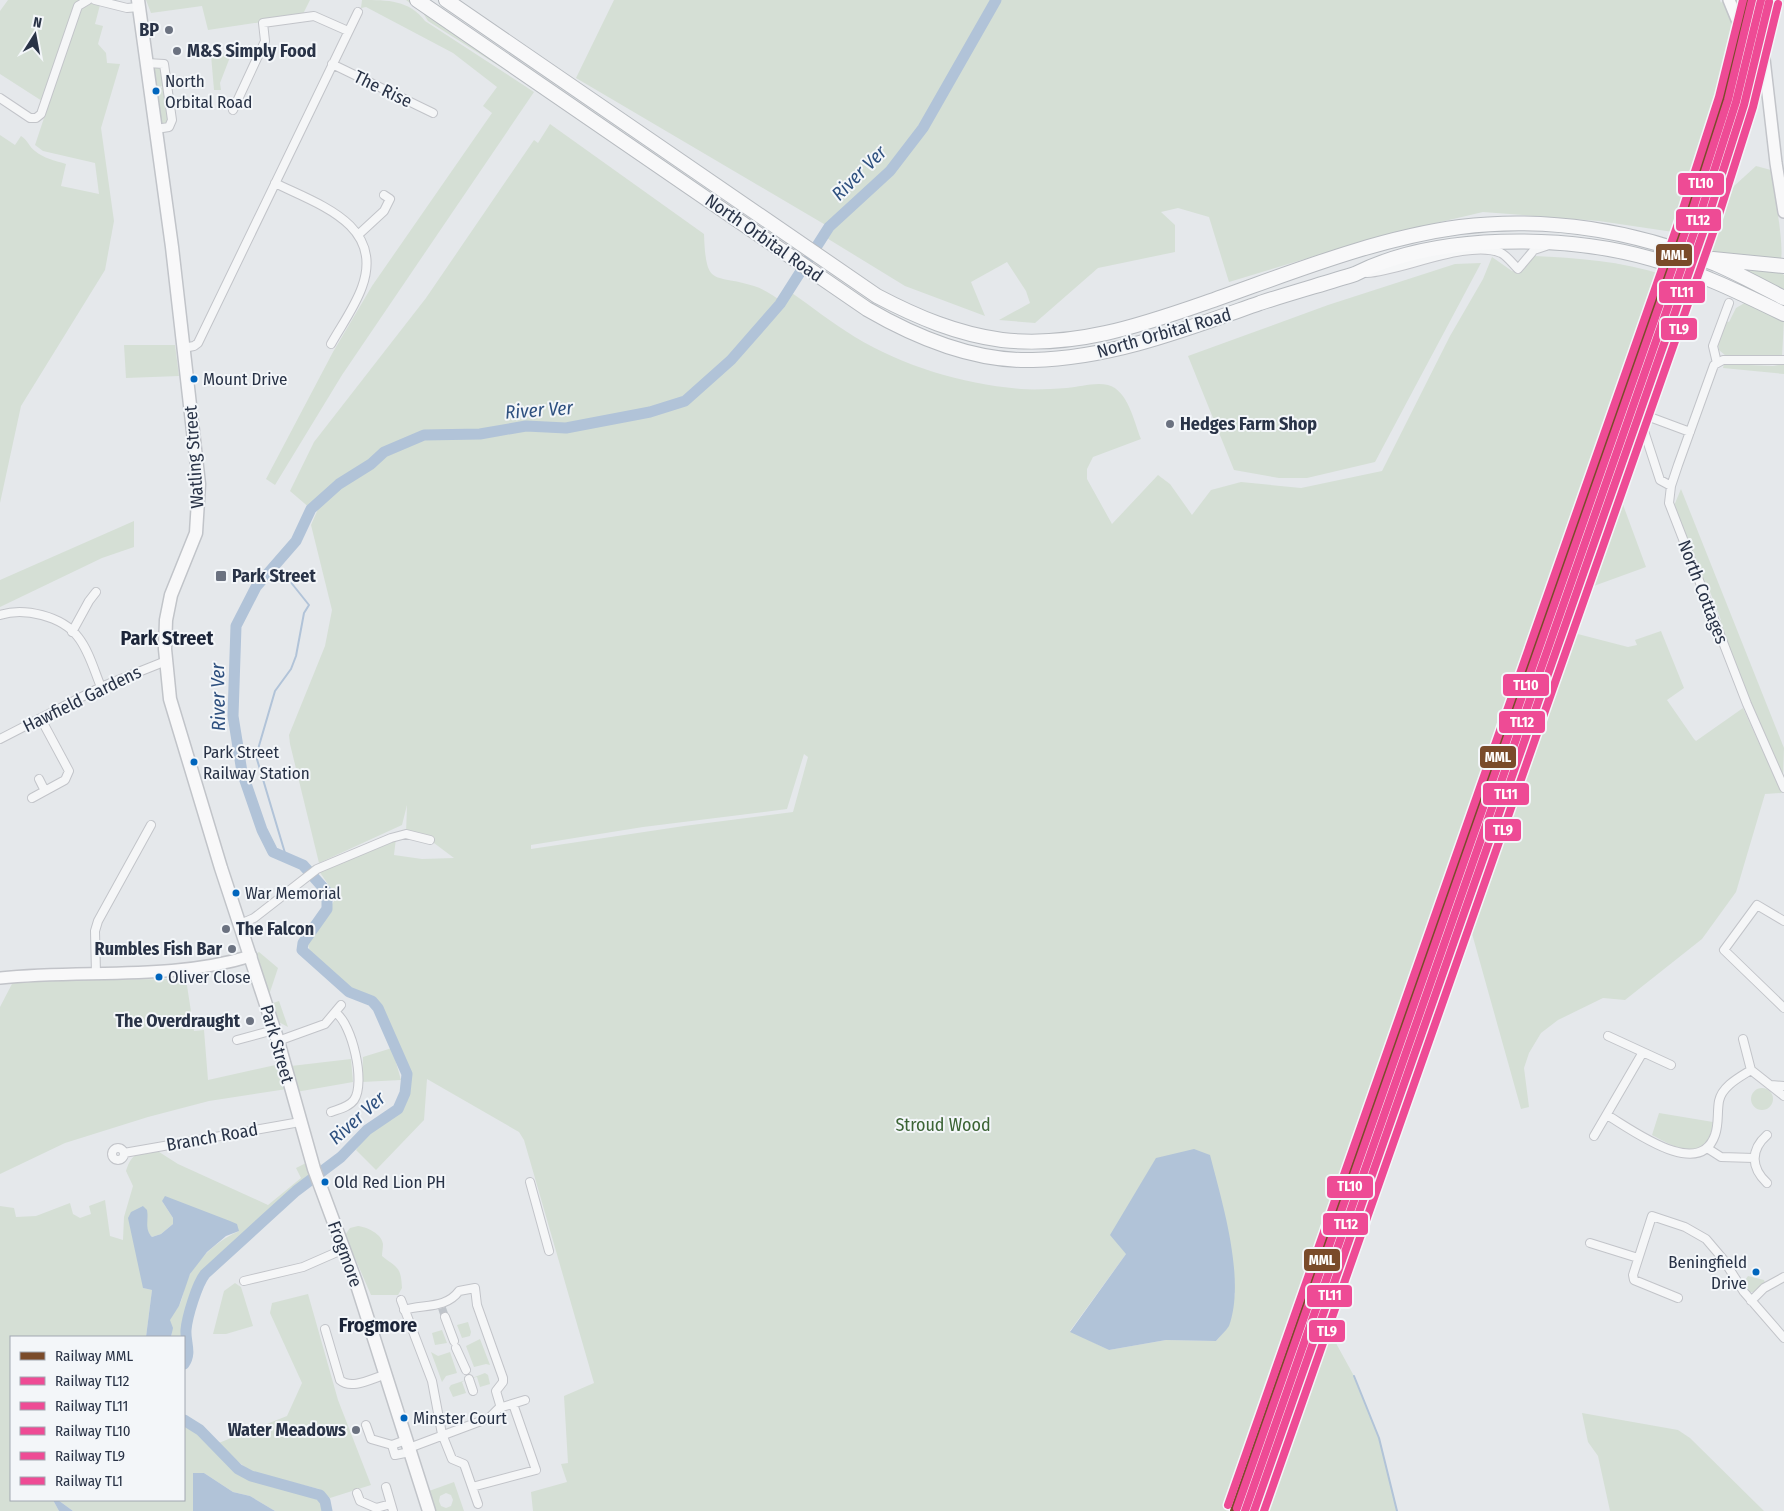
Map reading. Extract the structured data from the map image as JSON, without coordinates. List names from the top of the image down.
{
  "streets": {
    "highway": ["North Orbital Road"],
    "main road": ["Watling Street", "Park Street", "Frogmore"],
    "street": [
      "The Rise",
      "North Cottages",
      "Hawfield Gardens",
      "Branch Road"
    ]
  },
  "crossings": [
    ["Watling Street", "Hawfield Gardens"],
    ["Watling Street", "Park Street"],
    ["Hawfield Gardens", "Park Street"],
    ["Park Street", "Branch Road"],
    ["Park Street", "Frogmore"]
  ],
  "districts": ["Park Street", "Frogmore"],
  "water": ["River Ver"],
  "parks": ["Stroud Wood"],
  "places": {
    "other": [
      "BP",
      "M&S Simply Food",
      "North Orbital Road",
      "Mount Drive",
      "Hedges Farm Shop",
      "Park Street Railway Station",
      "War Memorial",
      "The Falcon",
      "Rumbles Fish Bar",
      "Oliver Close",
      "The Overdraught",
      "Old Red Lion PH",
      "Beningfield Drive",
      "Minster Court",
      "Water Meadows"
    ],
    "transit": ["Park Street"]
  },
  "lines": [
    "rail line MML",
    "rail line TL12",
    "rail line TL10",
    "rail line TL1",
    "rail line TL11",
    "rail line TL9"
  ],
  "legend": [
    "Railway MML",
    "Railway TL12",
    "Railway TL11",
    "Railway TL10",
    "Railway TL9",
    "Railway TL1"
  ],
  "north": "top"
}
